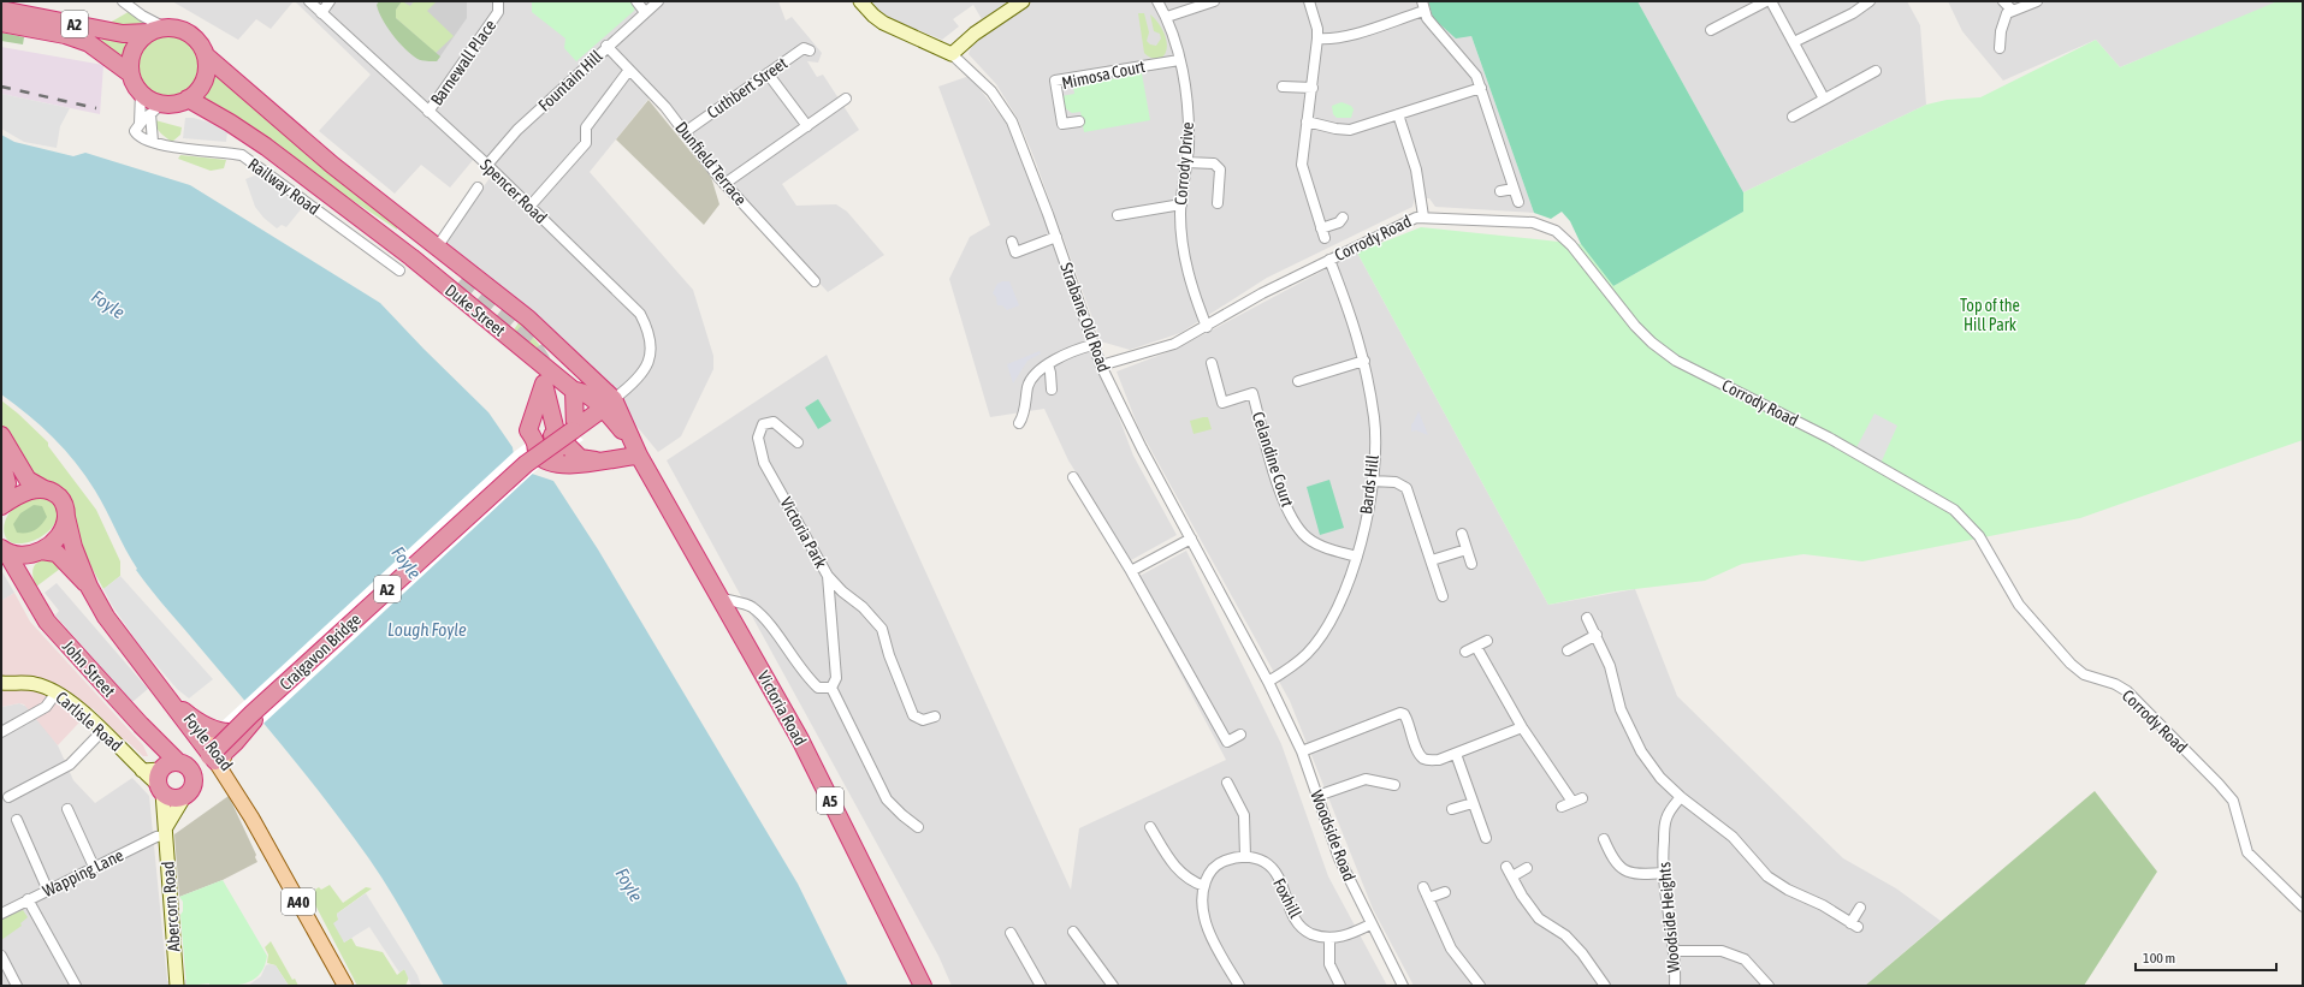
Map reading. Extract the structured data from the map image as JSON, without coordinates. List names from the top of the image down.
{
  "streets": {
    "highway": [
      "A2",
      "Duke Street",
      "Craigavon Bridge",
      "John Street",
      "Victoria Road",
      "Foyle Road",
      "A5"
    ],
    "main road": ["A40"],
    "street": [
      "Barnewall Place",
      "Mimosa Court",
      "Fountain Hill",
      "Cuthbert Street",
      "Dunfield Terrace",
      "Corrody Drive",
      "Railway Road",
      "Spencer Road",
      "Corrody Road",
      "Strabane Old Road",
      "Celandine Court",
      "Bards Hill",
      "Victoria Park",
      "Carlisle Road",
      "Woodside Road",
      "Wapping Lane",
      "Foxhill",
      "Abercorn Road",
      "Woodside Heights"
    ]
  },
  "crossings": [
    ["A2", "Duke Street"],
    ["A2", "Craigavon Bridge"],
    ["A2", "John Street"],
    ["Barnewall Place", "Spencer Road"],
    ["Mimosa Court", "Corrody Drive"],
    ["Fountain Hill", "Dunfield Terrace"],
    ["Fountain Hill", "Spencer Road"],
    ["Cuthbert Street", "Dunfield Terrace"],
    ["Corrody Drive", "Corrody Road"],
    ["Spencer Road", "Duke Street"],
    ["Spencer Road", "Craigavon Bridge"],
    ["Spencer Road", "Victoria Road"],
    ["Corrody Road", "Strabane Old Road"],
    ["Corrody Road", "Bards Hill"],
    ["Duke Street", "Craigavon Bridge"],
    ["Duke Street", "Victoria Road"],
    ["Strabane Old Road", "Bards Hill"],
    ["Strabane Old Road", "Woodside Road"],
    ["Celandine Court", "Bards Hill"],
    ["Bards Hill", "Woodside Road"],
    ["Craigavon Bridge", "John Street"],
    ["Craigavon Bridge", "Victoria Road"],
    ["Craigavon Bridge", "Foyle Road"],
    ["John Street", "Carlisle Road"],
    ["John Street", "Abercorn Road"],
    ["Carlisle Road", "Abercorn Road"],
    ["Wapping Lane", "Abercorn Road"]
  ],
  "water": ["Foyle", "Lough Foyle"],
  "parks": ["Top of the Hill Park"],
  "scale_bar": "100 m"
}
